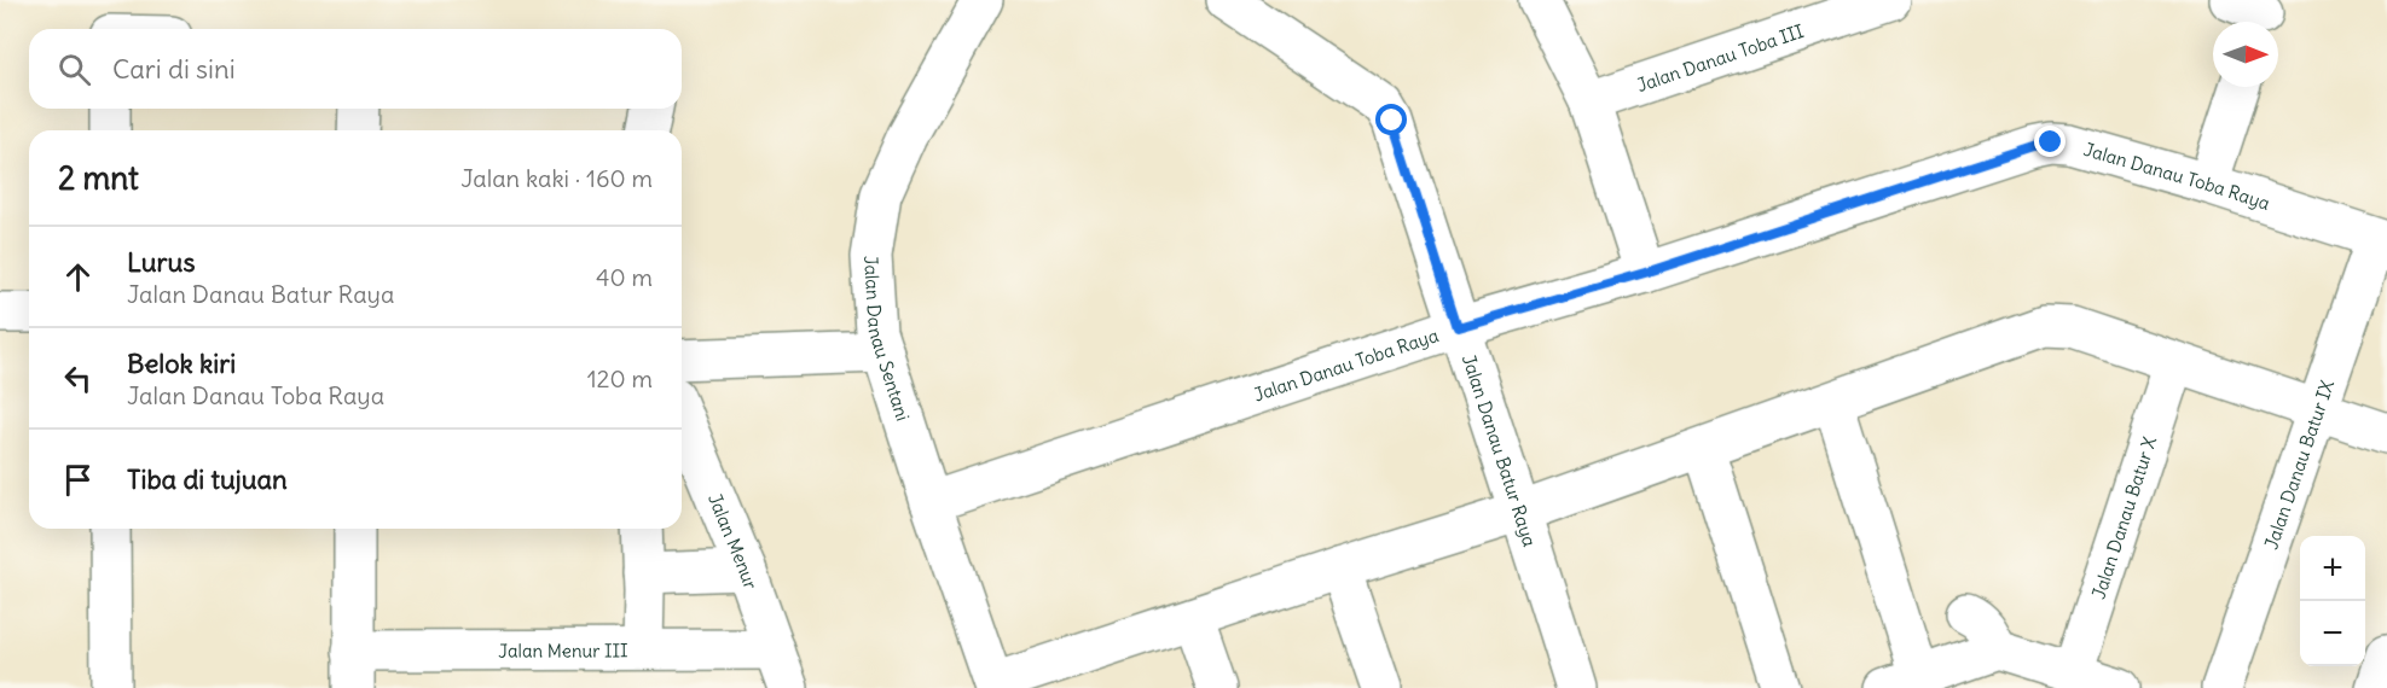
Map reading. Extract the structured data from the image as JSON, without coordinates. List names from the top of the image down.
{
  "streets": {
    "street": [
      "Jalan Danau Toba III",
      "Jalan Danau Toba Raya",
      "Jalan Danau Sentani",
      "Jalan Danau Batur Raya",
      "Jalan Danau Batur IX",
      "Jalan Danau Batur X",
      "Jalan Menur",
      "Jalan Menur III"
    ]
  },
  "crossings": [
    ["Jalan Danau Toba Raya", "Jalan Danau Sentani"],
    ["Jalan Danau Toba Raya", "Jalan Danau Batur Raya"],
    ["Jalan Danau Toba Raya", "Jalan Danau Batur IX"],
    ["Jalan Menur", "Jalan Menur III"]
  ],
  "north": "right",
  "page": {
    "search": "Cari di sini",
    "heading": ["2 mnt", "Jalan kaki · 160 m"],
    "list": [
      ["Lurus", "Jalan Danau Batur Raya", "40 m"],
      ["Belok kiri", "Jalan Danau Toba Raya", "120 m"],
      "Tiba di tujuan"
    ],
    "map_buttons": ["+", "−"]
  }
}
